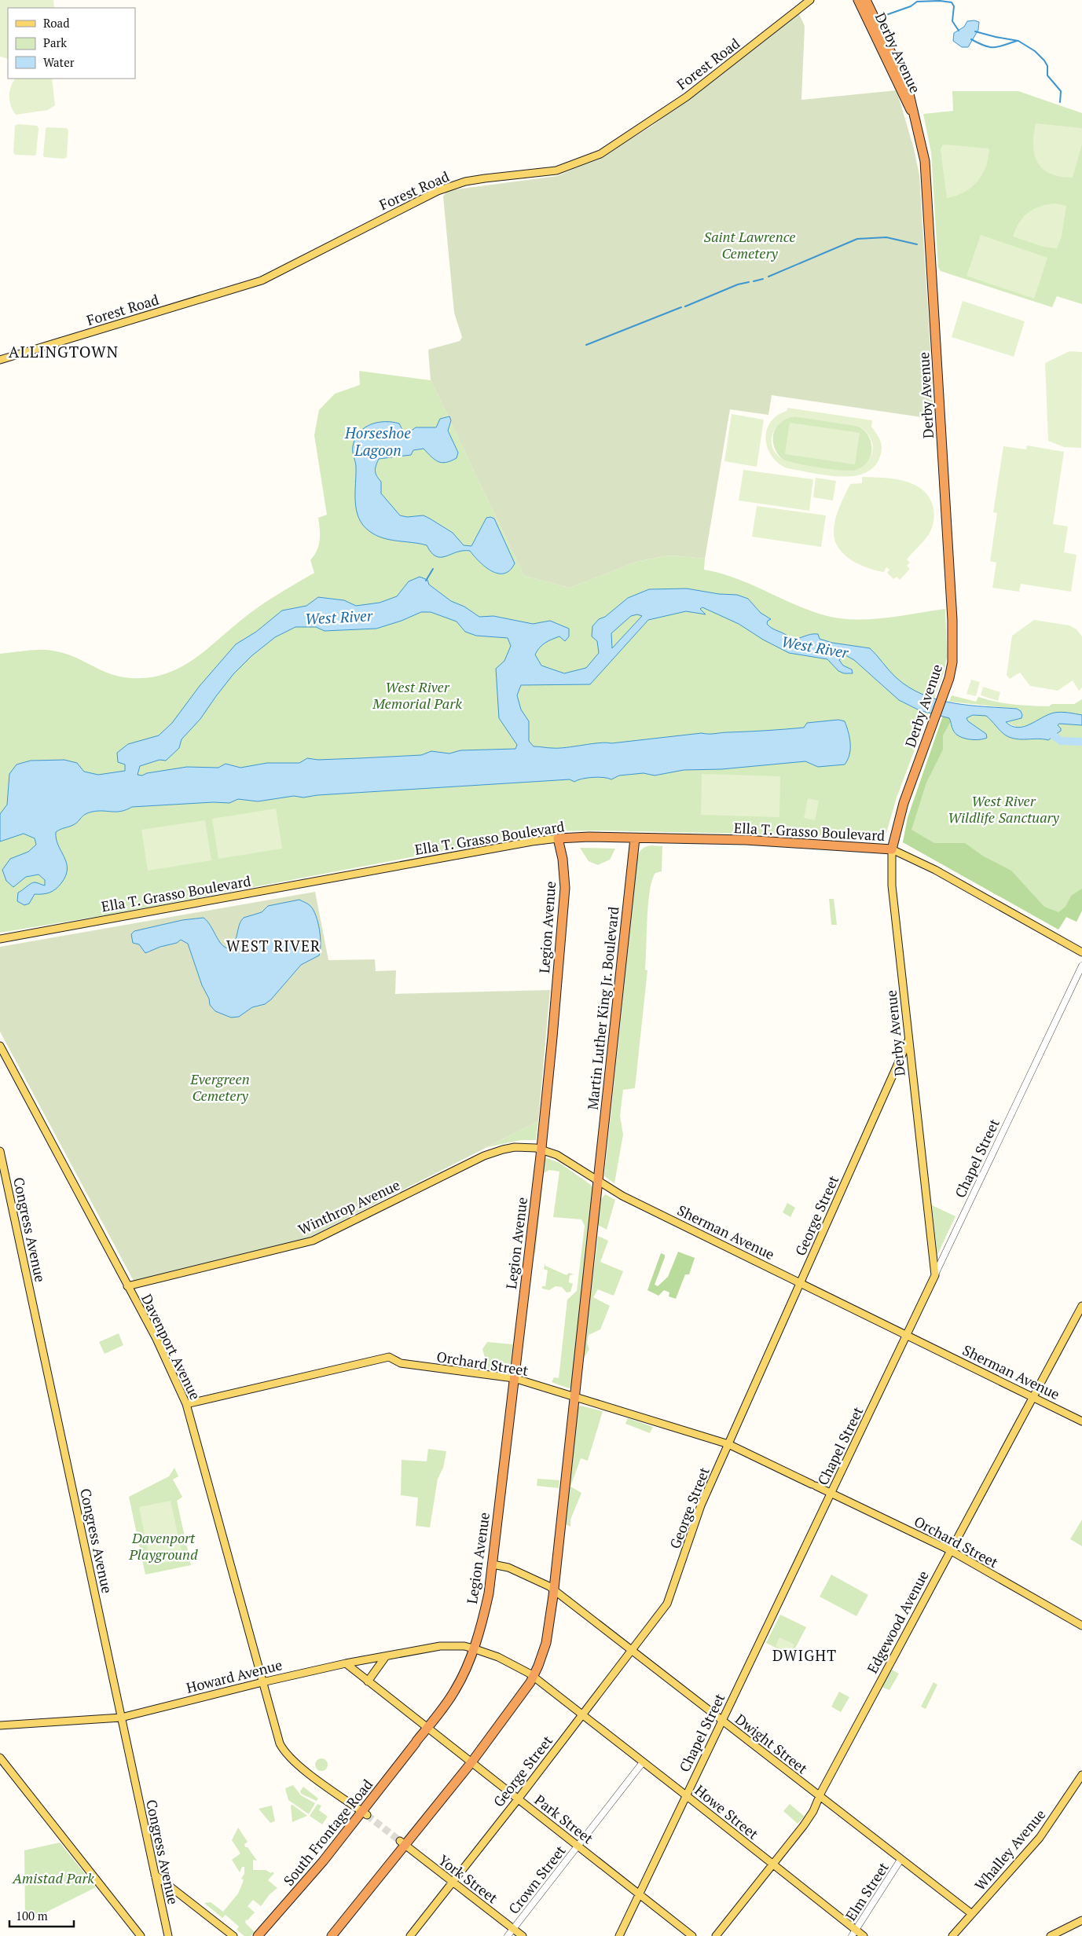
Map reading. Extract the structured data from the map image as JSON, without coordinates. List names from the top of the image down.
{
  "streets": {
    "highway": [
      "Derby Avenue",
      "Ella T. Grasso Boulevard",
      "Legion Avenue",
      "Martin Luther King Jr. Boulevard",
      "South Frontage Road"
    ],
    "main road": [
      "Forest Road",
      "Chapel Street",
      "Winthrop Avenue",
      "George Street",
      "Congress Avenue",
      "Sherman Avenue",
      "Davenport Avenue",
      "Orchard Street",
      "Edgewood Avenue",
      "Howard Avenue",
      "Dwight Street",
      "Howe Street",
      "Park Street",
      "Whalley Avenue",
      "York Street"
    ],
    "street": ["Crown Street", "Elm Street"]
  },
  "crossings": [
    ["Derby Avenue", "Ella T. Grasso Boulevard"],
    ["Derby Avenue", "Chapel Street"],
    ["Derby Avenue", "George Street"],
    ["Ella T. Grasso Boulevard", "Legion Avenue"],
    ["Ella T. Grasso Boulevard", "Martin Luther King Jr. Boulevard"],
    ["Legion Avenue", "Sherman Avenue"],
    ["Legion Avenue", "Orchard Street"],
    ["Legion Avenue", "Howard Avenue"],
    ["Legion Avenue", "Dwight Street"],
    ["Legion Avenue", "Howe Street"],
    ["Legion Avenue", "South Frontage Road"],
    ["Martin Luther King Jr. Boulevard", "Sherman Avenue"],
    ["Martin Luther King Jr. Boulevard", "Orchard Street"],
    ["Martin Luther King Jr. Boulevard", "Dwight Street"],
    ["Martin Luther King Jr. Boulevard", "Howe Street"],
    ["Martin Luther King Jr. Boulevard", "Park Street"],
    ["Martin Luther King Jr. Boulevard", "York Street"],
    ["Chapel Street", "Sherman Avenue"],
    ["Chapel Street", "Orchard Street"],
    ["Chapel Street", "Dwight Street"],
    ["Chapel Street", "Howe Street"],
    ["Chapel Street", "Park Street"],
    ["Winthrop Avenue", "Sherman Avenue"],
    ["Winthrop Avenue", "Davenport Avenue"],
    ["George Street", "Sherman Avenue"],
    ["George Street", "Orchard Street"],
    ["George Street", "Dwight Street"],
    ["George Street", "Howe Street"],
    ["George Street", "Park Street"],
    ["George Street", "York Street"],
    ["Congress Avenue", "Howard Avenue"],
    ["Sherman Avenue", "Edgewood Avenue"],
    ["Davenport Avenue", "Orchard Street"],
    ["Davenport Avenue", "Howard Avenue"],
    ["Orchard Street", "Edgewood Avenue"],
    ["Edgewood Avenue", "Dwight Street"],
    ["Edgewood Avenue", "Howe Street"],
    ["Howard Avenue", "Howe Street"],
    ["Howard Avenue", "Park Street"],
    ["Howard Avenue", "South Frontage Road"],
    ["Dwight Street", "Whalley Avenue"],
    ["Dwight Street", "Elm Street"],
    ["Howe Street", "South Frontage Road"],
    ["Howe Street", "Crown Street"],
    ["Howe Street", "Elm Street"],
    ["Park Street", "South Frontage Road"],
    ["Park Street", "Crown Street"],
    ["York Street", "Crown Street"]
  ],
  "districts": ["ALLINGTOWN", "WEST RIVER", "DWIGHT"],
  "water": ["Horseshoe Lagoon", "West River"],
  "parks": [
    "Saint Lawrence Cemetery",
    "West River Memorial Park",
    "West River Wildlife Sanctuary",
    "Evergreen Cemetery",
    "Davenport Playground",
    "Amistad Park"
  ],
  "legend": ["Road", "Park", "Water"],
  "scale_bar": "100 m"
}
